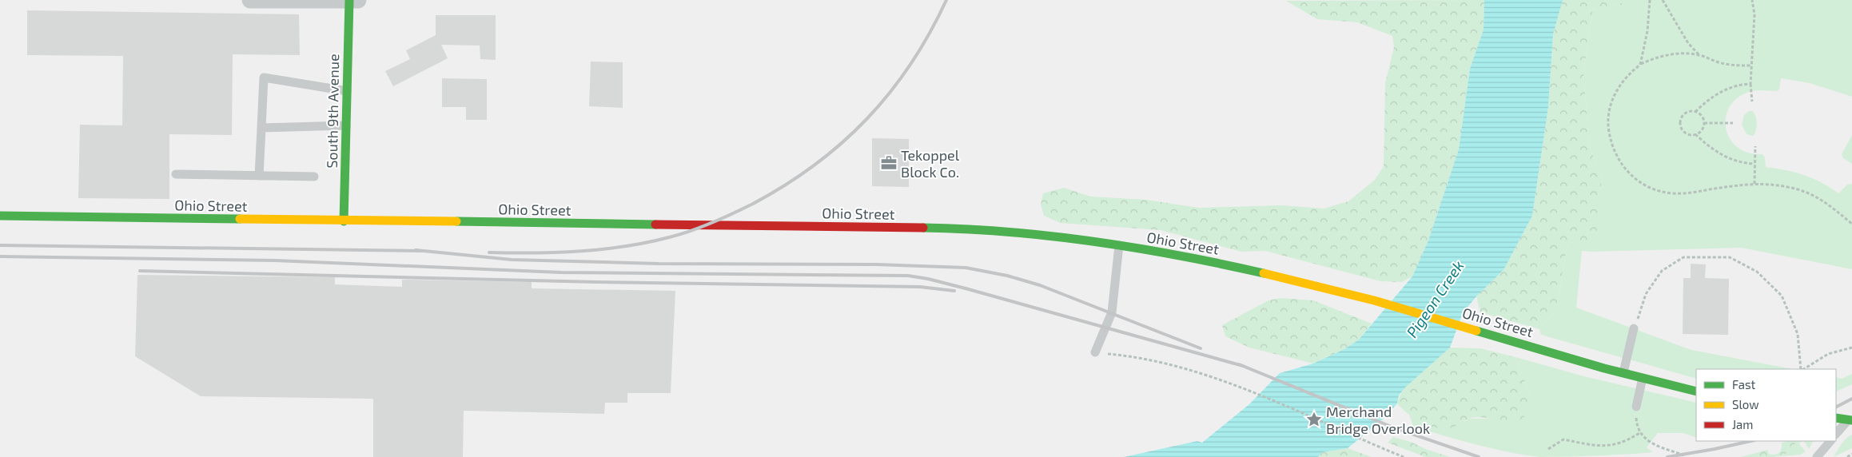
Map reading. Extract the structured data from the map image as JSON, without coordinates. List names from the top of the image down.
{
  "streets": {
    "street": ["South 9th Avenue", "Ohio Street"]
  },
  "crossings": [
    ["South 9th Avenue", "Ohio Street"]
  ],
  "water": ["Pigeon Creek"],
  "places": {
    "office": ["Tekoppel Block Co."],
    "place": ["Merchand Bridge Overlook"]
  },
  "legend": ["Fast", "Slow", "Jam"]
}
